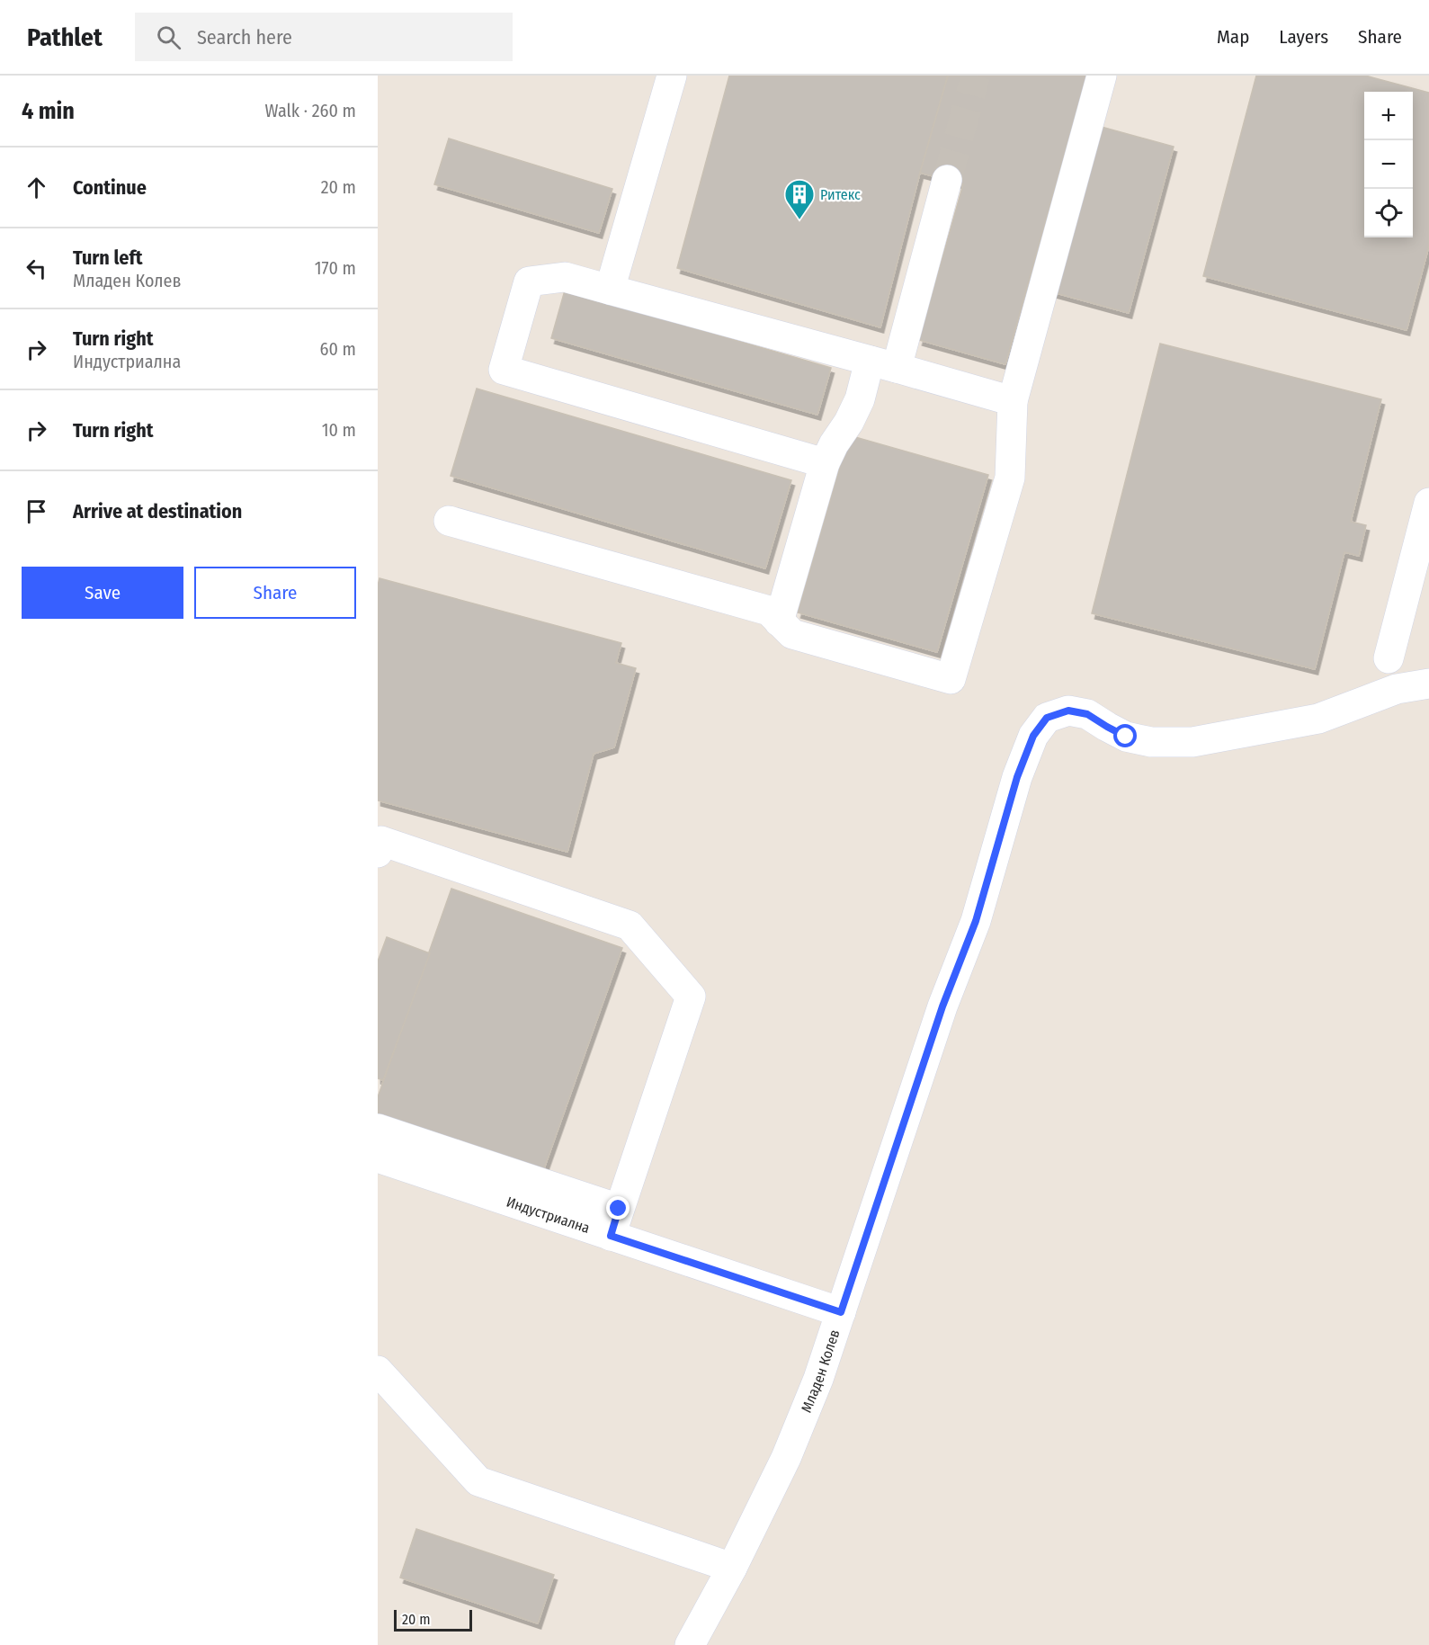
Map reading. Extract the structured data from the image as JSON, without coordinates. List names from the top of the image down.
{
  "streets": {
    "street": ["Индустриална", "Младен Колев"]
  },
  "crossings": [
    ["Индустриална", "Младен Колев"]
  ],
  "places": {
    "building": ["Ритекс"]
  },
  "scale_bar": "20 m",
  "page": {
    "header": "Pathlet",
    "search": "Search here",
    "nav": ["Map", "Layers", "Share"],
    "heading": ["4 min", "Walk · 260 m"],
    "map_buttons": ["+", "−"],
    "list": [
      ["Continue", "20 m"],
      ["Turn left", "Младен Колев", "170 m"],
      ["Turn right", "Индустриална", "60 m"],
      ["Turn right", "10 m"],
      "Arrive at destination"
    ],
    "buttons": ["Save", "Share"],
    "scale": "20 m"
  }
}
